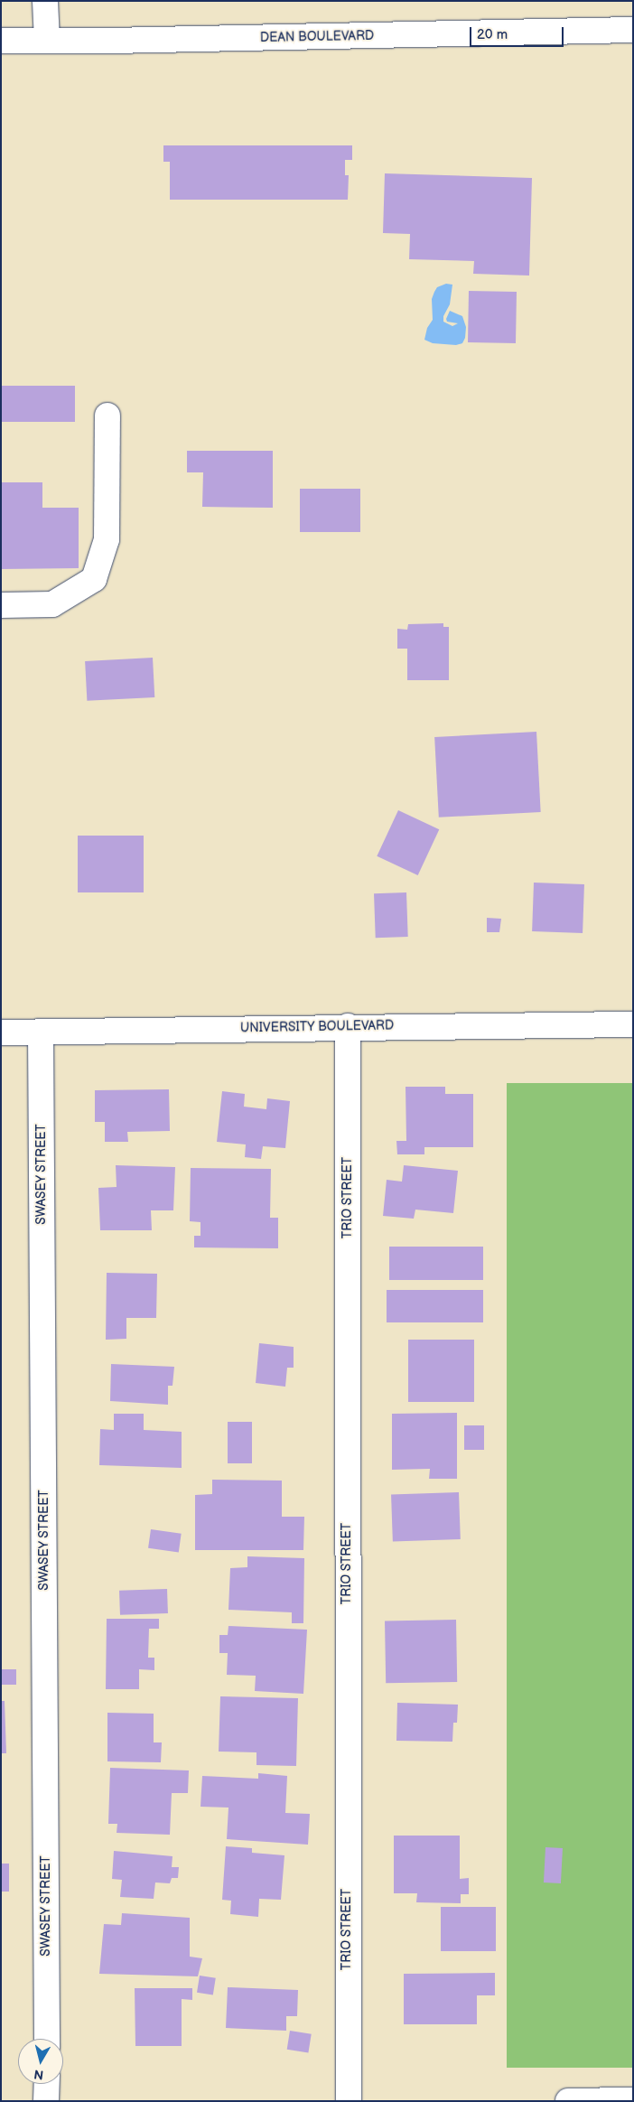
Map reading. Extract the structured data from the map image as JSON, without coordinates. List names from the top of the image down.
{
  "streets": {
    "street": [
      "DEAN BOULEVARD",
      "UNIVERSITY BOULEVARD",
      "SWASEY STREET",
      "TRIO STREET"
    ]
  },
  "crossings": [
    ["UNIVERSITY BOULEVARD", "SWASEY STREET"],
    ["UNIVERSITY BOULEVARD", "TRIO STREET"]
  ],
  "scale_bar": "20 m",
  "north": "bottom"
}
